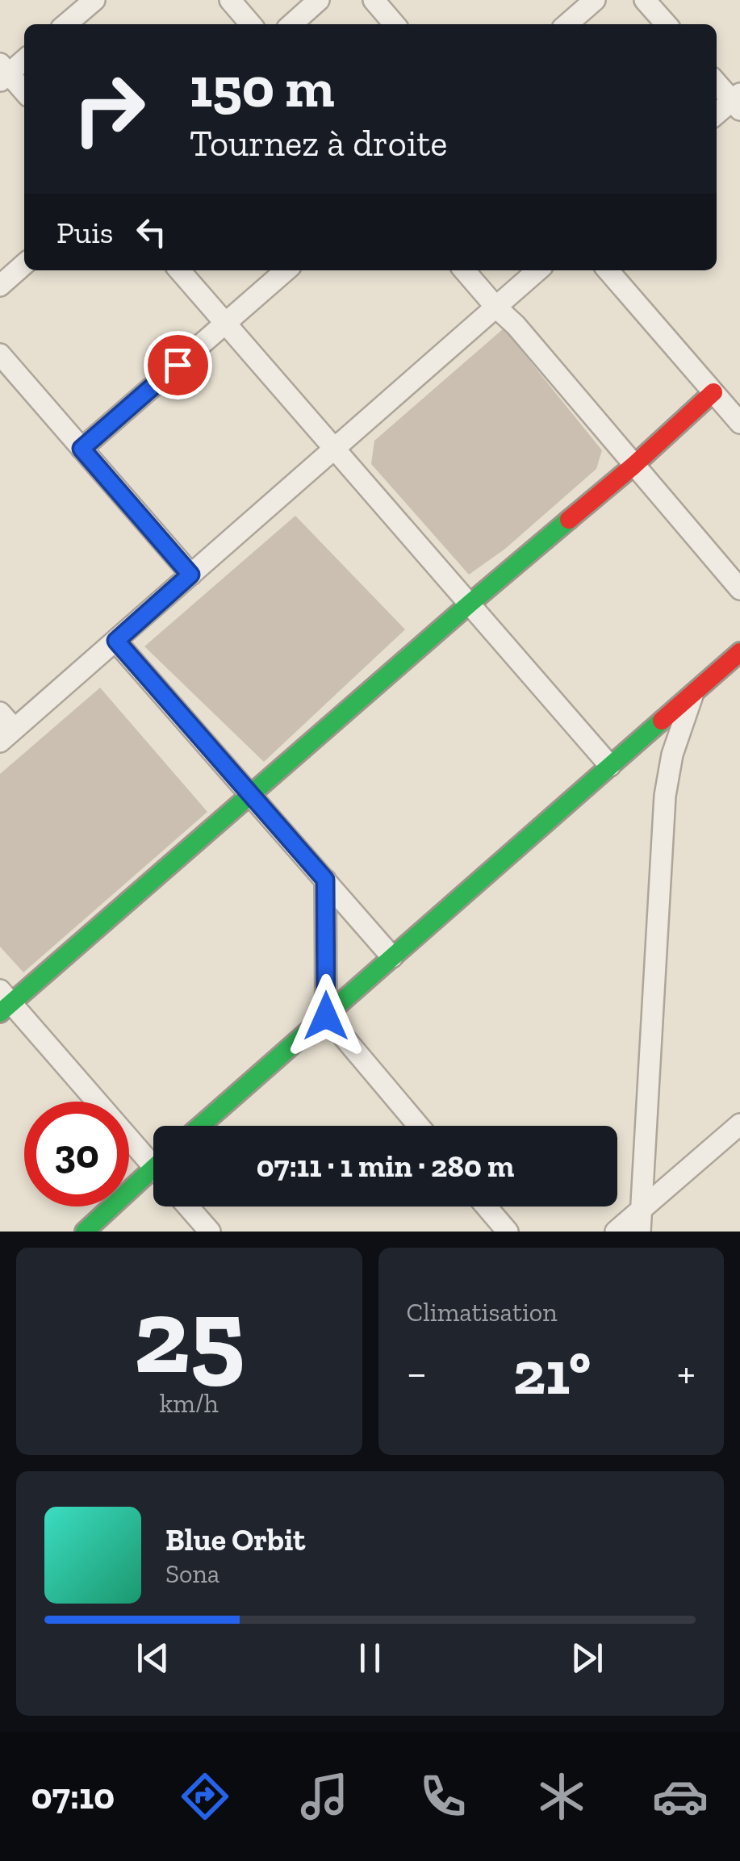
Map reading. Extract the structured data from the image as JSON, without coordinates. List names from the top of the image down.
{
  "page": {
    "turn": ["150 m", "Tournez à droite"],
    "then": "Puis",
    "limit": "30",
    "trip": "07:11 · 1 min · 280 m",
    "tile": [
      ["25", "km/h"],
      "Climatisation"
    ],
    "heat": ["−", "21°", "+"],
    "song": ["Blue Orbit", "Sona"],
    "tabs": "07:10"
  }
}
